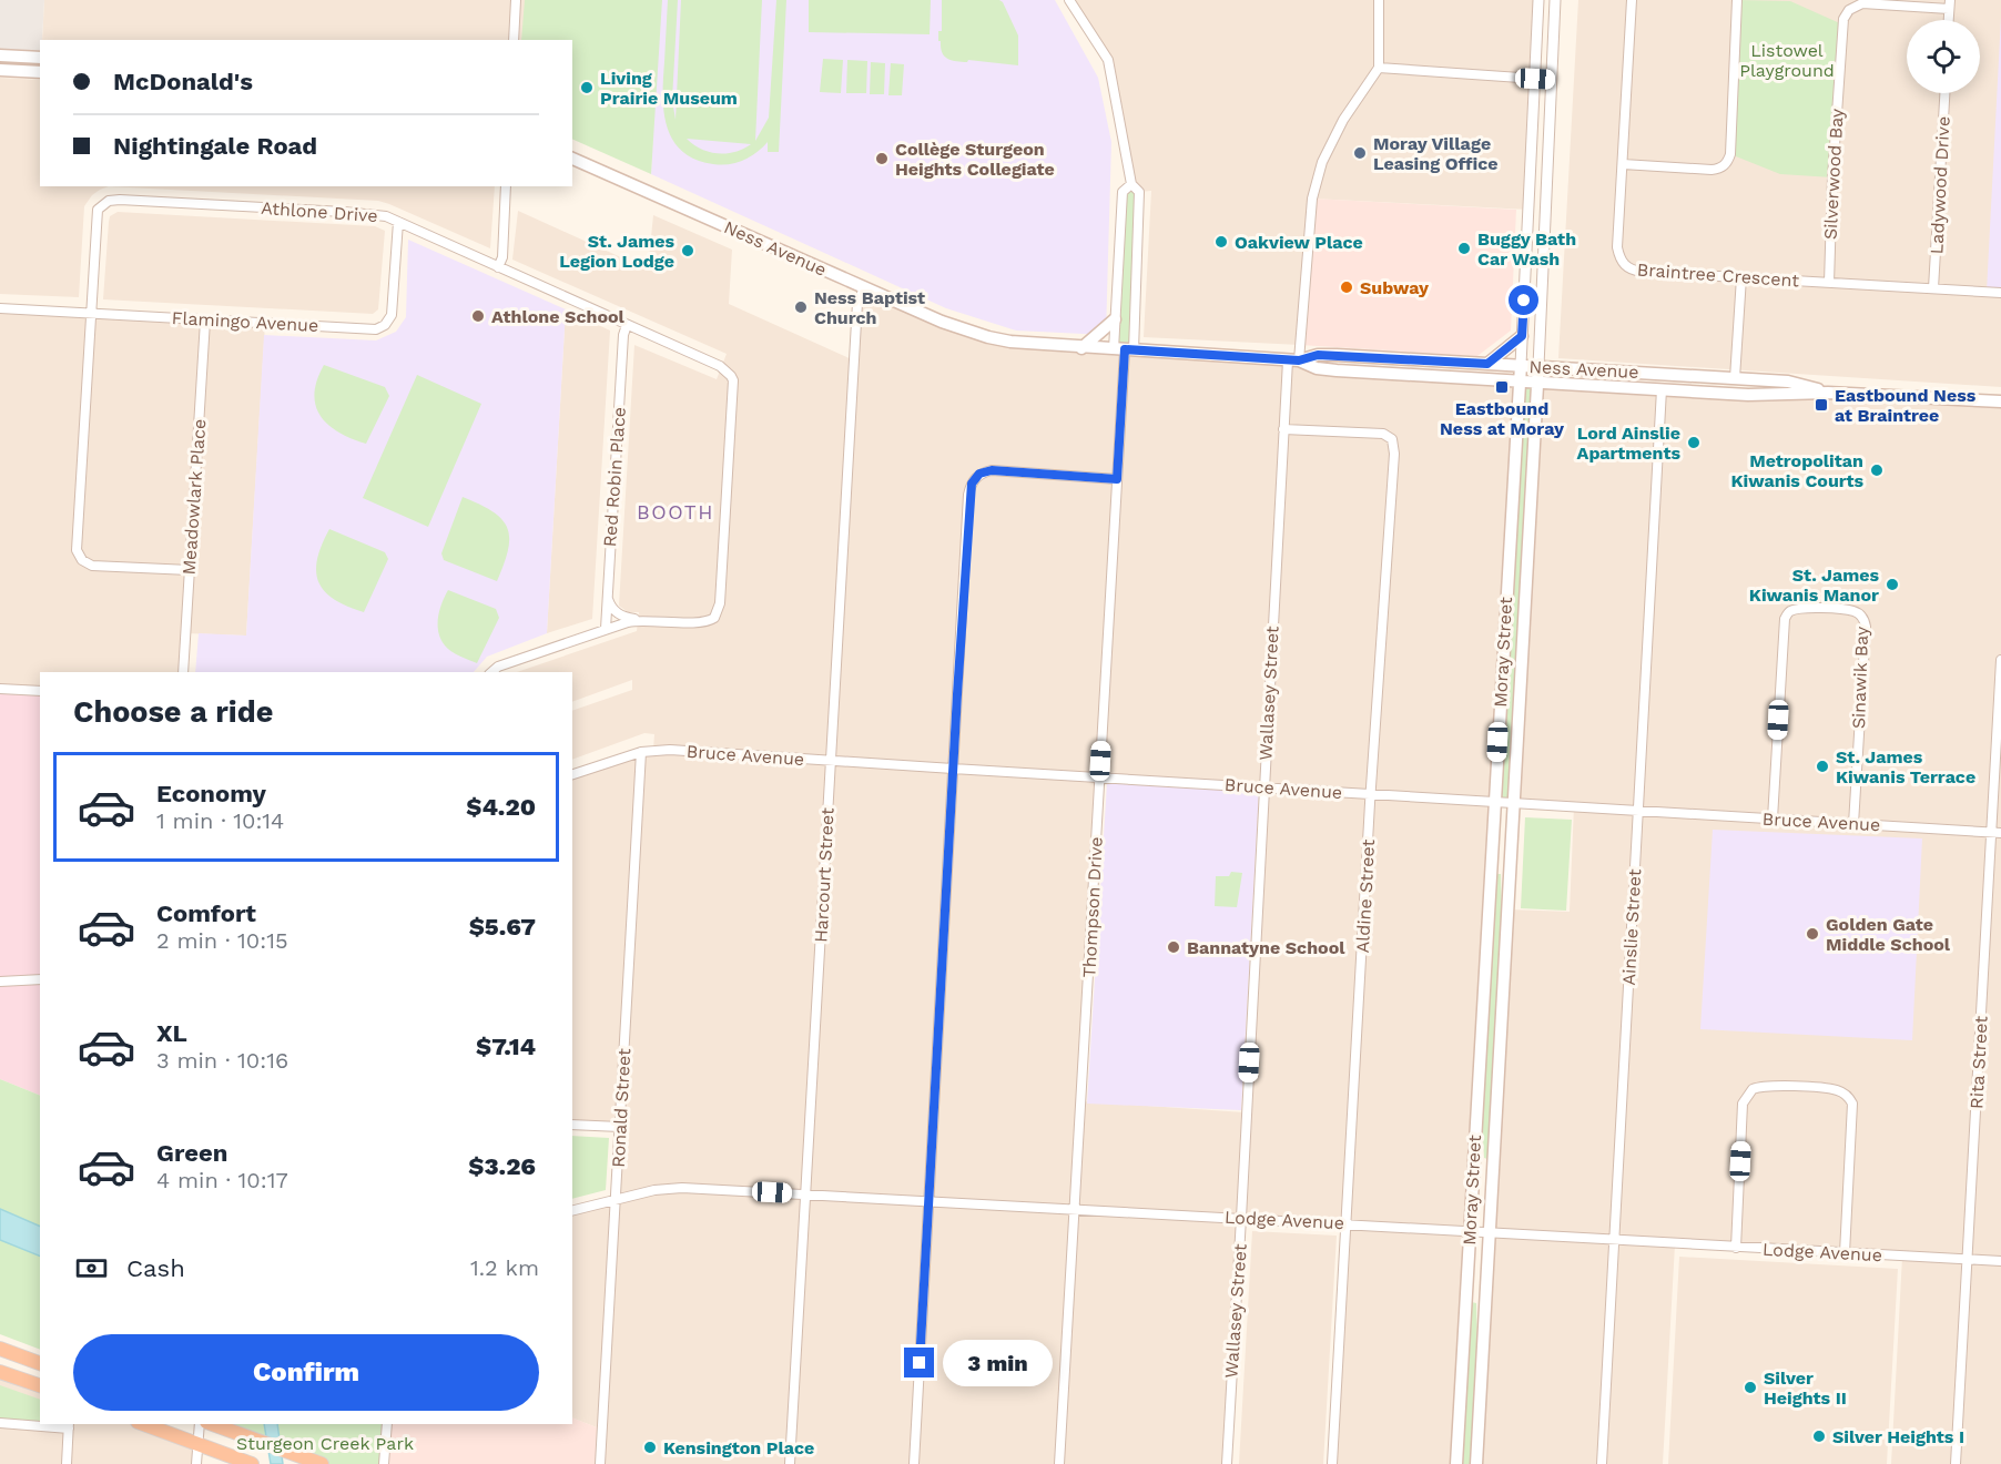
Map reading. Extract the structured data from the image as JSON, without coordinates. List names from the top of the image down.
{
  "streets": {
    "main road": ["Ness Avenue", "Moray Street"],
    "street": [
      "Silverwood Bay",
      "Ladywood Drive",
      "Athlone Drive",
      "Braintree Crescent",
      "Flamingo Avenue",
      "Red Robin Place",
      "Meadowlark Place",
      "Sinawik Bay",
      "Wallasey Street",
      "Bruce Avenue",
      "Harcourt Street",
      "Aldine Street",
      "Thompson Drive",
      "Ainslie Street",
      "Rita Street",
      "Ronald Street",
      "Lodge Avenue"
    ]
  },
  "crossings": [
    ["Silverwood Bay", "Braintree Crescent"],
    ["Ladywood Drive", "Braintree Crescent"],
    ["Athlone Drive", "Flamingo Avenue"],
    ["Athlone Drive", "Red Robin Place"],
    ["Athlone Drive", "Meadowlark Place"],
    ["Ness Avenue", "Moray Street"],
    ["Ness Avenue", "Wallasey Street"],
    ["Ness Avenue", "Harcourt Street"],
    ["Ness Avenue", "Thompson Drive"],
    ["Ness Avenue", "Ainslie Street"],
    ["Flamingo Avenue", "Meadowlark Place"],
    ["Moray Street", "Bruce Avenue"],
    ["Moray Street", "Lodge Avenue"],
    ["Sinawik Bay", "Bruce Avenue"],
    ["Wallasey Street", "Bruce Avenue"],
    ["Wallasey Street", "Aldine Street"],
    ["Wallasey Street", "Lodge Avenue"],
    ["Bruce Avenue", "Harcourt Street"],
    ["Bruce Avenue", "Aldine Street"],
    ["Bruce Avenue", "Thompson Drive"],
    ["Bruce Avenue", "Ainslie Street"],
    ["Bruce Avenue", "Rita Street"],
    ["Bruce Avenue", "Ronald Street"],
    ["Harcourt Street", "Lodge Avenue"],
    ["Aldine Street", "Lodge Avenue"],
    ["Thompson Drive", "Lodge Avenue"],
    ["Ainslie Street", "Lodge Avenue"],
    ["Rita Street", "Lodge Avenue"],
    ["Ronald Street", "Lodge Avenue"]
  ],
  "districts": ["BOOTH"],
  "parks": ["Listowel Playground", "Sturgeon Creek Park"],
  "places": {
    "other": [
      "Living Prairie Museum",
      "Moray Village Leasing Office",
      "Collège Sturgeon Heights Collegiate",
      "Oakview Place",
      "Buggy Bath Car Wash",
      "St. James Legion Lodge",
      "Subway",
      "Ness Baptist Church",
      "Athlone School",
      "Lord Ainslie Apartments",
      "Metropolitan Kiwanis Courts",
      "St. James Kiwanis Manor",
      "St. James Kiwanis Terrace",
      "Golden Gate Middle School",
      "Bannatyne School",
      "Silver Heights II",
      "Silver Heights I",
      "Kensington Place"
    ],
    "transit": ["Eastbound Ness at Moray", "Eastbound Ness at Braintree"]
  },
  "page": {
    "banner": ["McDonald's", "Nightingale Road"],
    "heading": "Choose a ride",
    "list": [
      {
        "name": "Economy",
        "note": "1 min · 10:14",
        "value": "$4.20"
      },
      {
        "name": "Comfort",
        "note": "2 min · 10:15",
        "value": "$5.67"
      },
      {
        "name": "XL",
        "note": "3 min · 10:16",
        "value": "$7.14"
      },
      {
        "name": "Green",
        "note": "4 min · 10:17",
        "value": "$3.26"
      }
    ],
    "pay": ["Cash", "1.2 km"],
    "buttons": "Confirm",
    "bubble": "3 min"
  }
}
